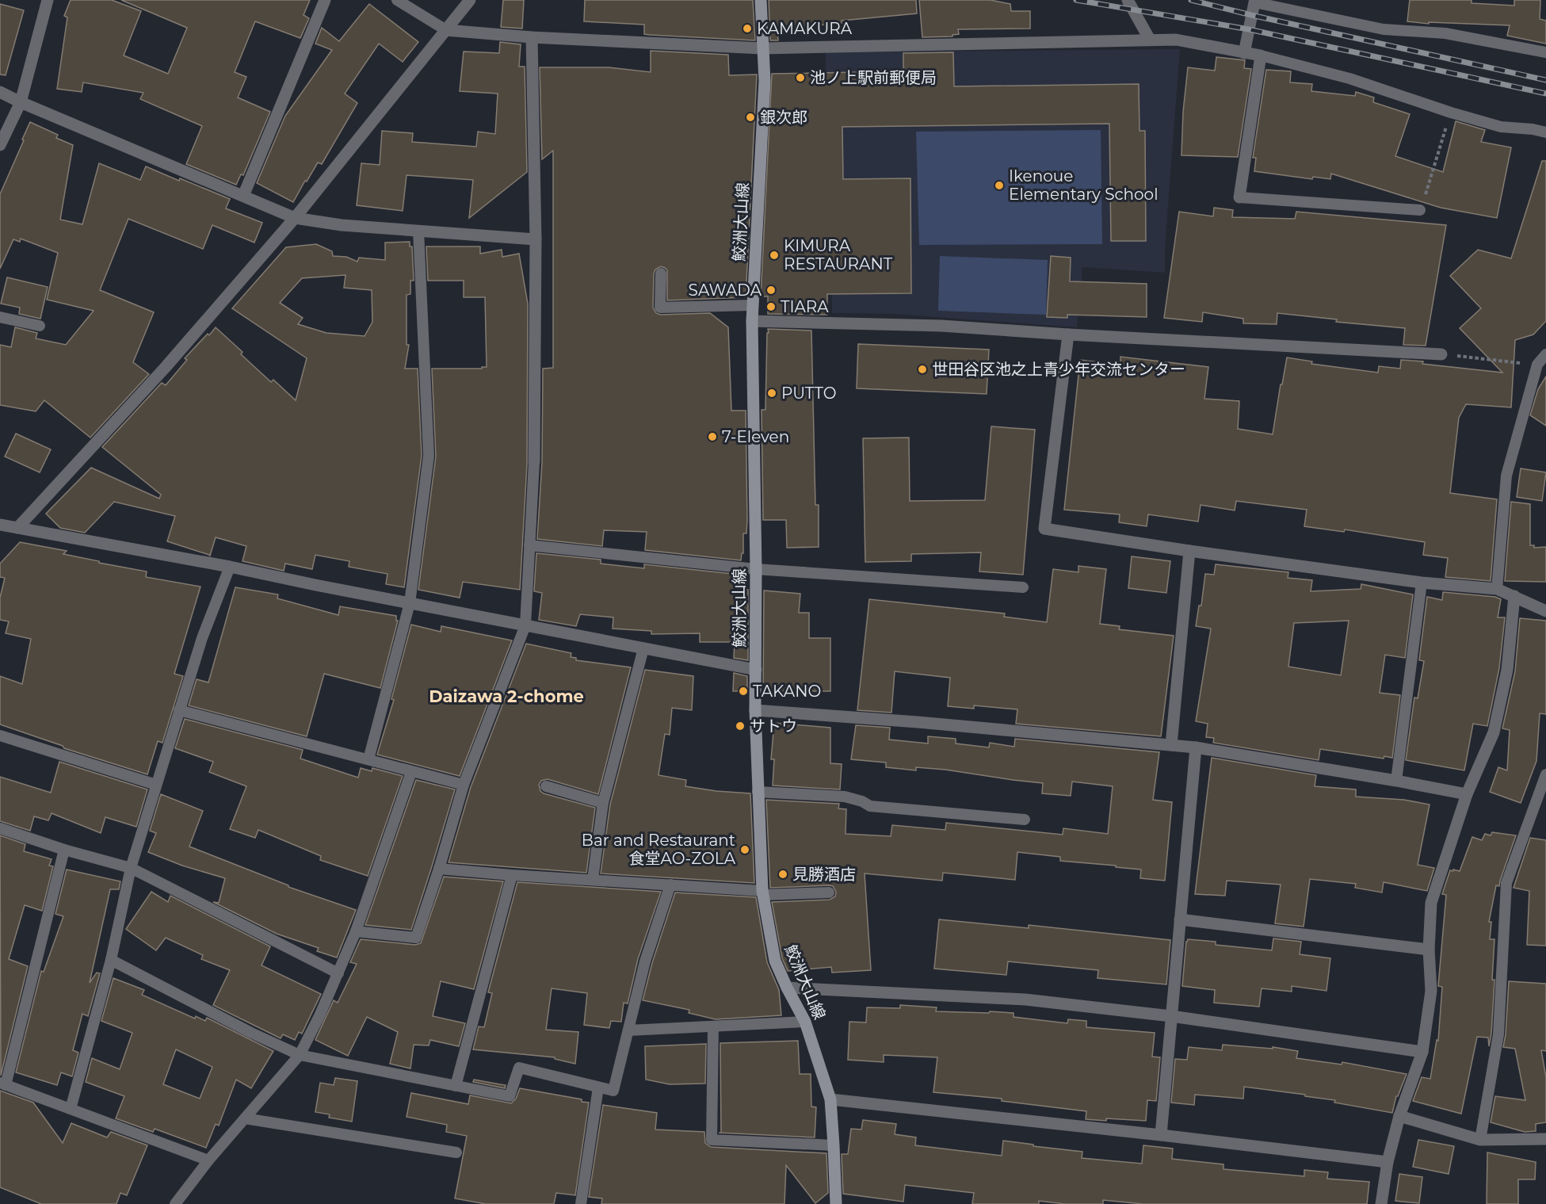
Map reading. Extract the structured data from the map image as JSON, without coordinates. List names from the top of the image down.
{
  "streets": {
    "main road": ["鮫洲大山線"]
  },
  "districts": ["Daizawa 2-chome"],
  "places": [
    "KAMAKURA",
    "池ノ上駅前郵便局",
    "銀次郎",
    "Ikenoue Elementary School",
    "KIMURA RESTAURANT",
    "SAWADA",
    "TIARA",
    "世田谷区池之上青少年交流センター",
    "PUTTO",
    "7-Eleven",
    "TAKANO",
    "サトウ",
    "Bar and Restaurant 食堂AO-ZOLA",
    "見勝酒店"
  ]
}
